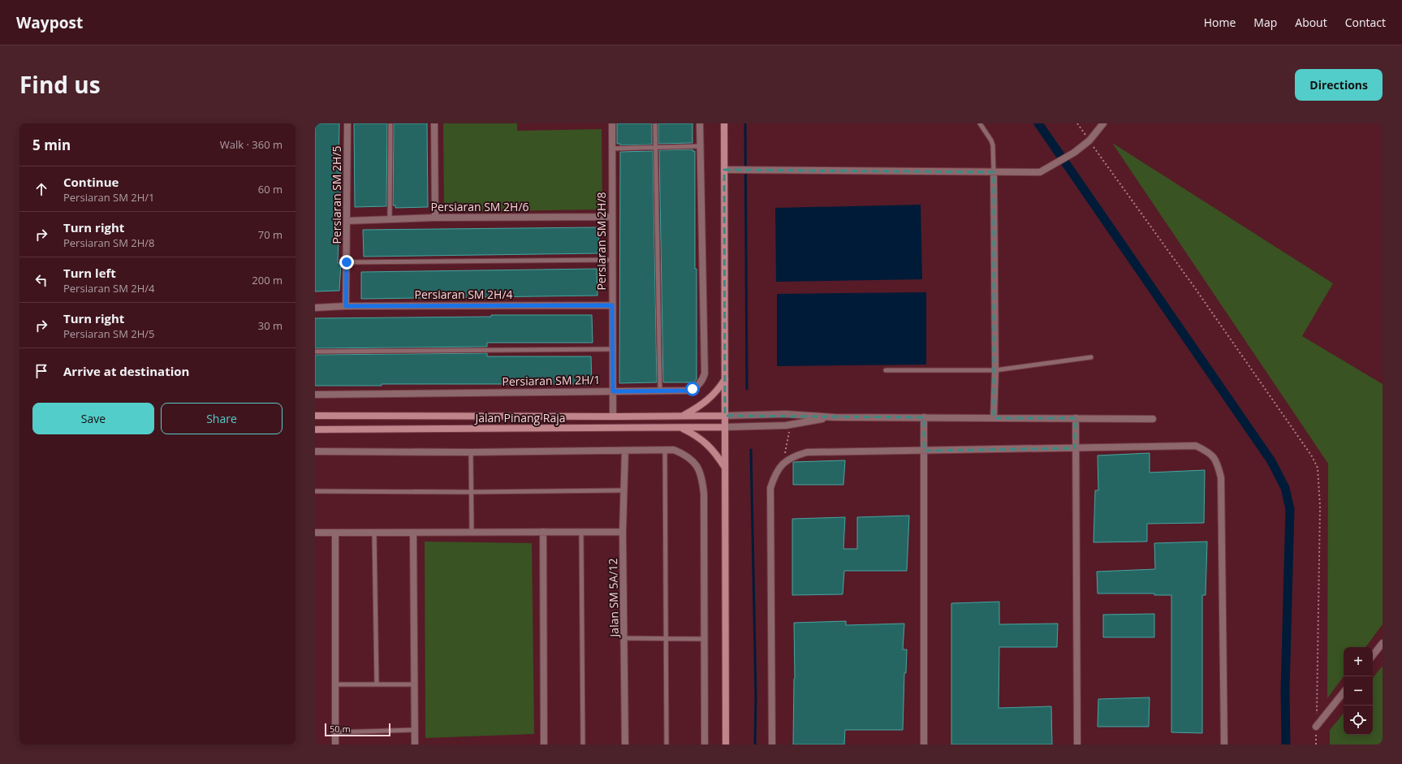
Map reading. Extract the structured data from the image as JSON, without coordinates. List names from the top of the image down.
{
  "streets": {
    "main road": ["Jalan Pinang Raja"],
    "street": [
      "Persiaran SM 2H/5",
      "Persiaran SM 2H/6",
      "Persiaran SM 2H/8",
      "Persiaran SM 2H/4",
      "Persiaran SM 2H/1",
      "Jalan SM 5A/12"
    ]
  },
  "crossings": [
    ["Persiaran SM 2H/5", "Persiaran SM 2H/6"],
    ["Persiaran SM 2H/5", "Persiaran SM 2H/4"],
    ["Persiaran SM 2H/6", "Persiaran SM 2H/8"],
    ["Persiaran SM 2H/8", "Persiaran SM 2H/4"],
    ["Persiaran SM 2H/8", "Persiaran SM 2H/1"]
  ],
  "scale_bar": "50 m",
  "page": {
    "header": "Waypost",
    "nav": [
      "Home",
      "Map",
      "About",
      "Contact"
    ],
    "title": "Find us",
    "buttons": [
      "Directions",
      ["Save", "Share"]
    ],
    "heading": ["5 min", "Walk · 360 m"],
    "list": [
      ["Continue", "Persiaran SM 2H/1", "60 m"],
      ["Turn right", "Persiaran SM 2H/8", "70 m"],
      ["Turn left", "Persiaran SM 2H/4", "200 m"],
      ["Turn right", "Persiaran SM 2H/5", "30 m"],
      "Arrive at destination"
    ],
    "map_buttons": ["+", "−"],
    "scale": "50 m"
  }
}
